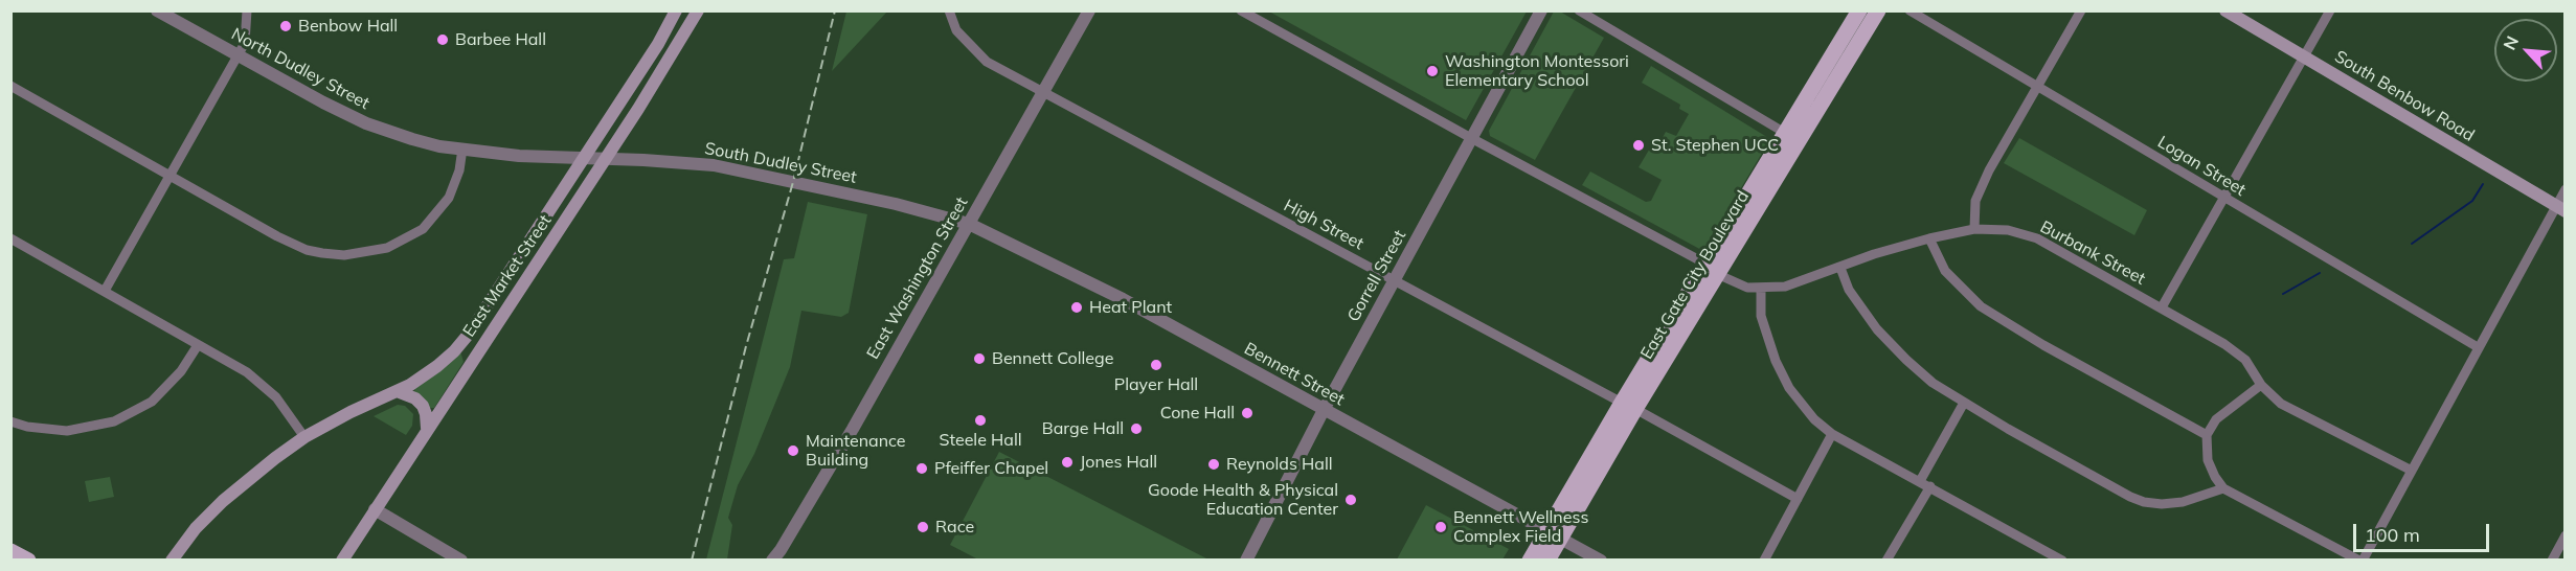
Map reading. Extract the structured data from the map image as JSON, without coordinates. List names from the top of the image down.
{
  "streets": {
    "main road": ["South Benbow Road", "East Gate City Boulevard", "East Market Street"],
    "street": [
      "North Dudley Street",
      "South Dudley Street",
      "Logan Street",
      "High Street",
      "Burbank Street",
      "Gorrell Street",
      "East Washington Street",
      "Bennett Street"
    ]
  },
  "crossings": [
    ["North Dudley Street", "South Dudley Street"],
    ["North Dudley Street", "East Market Street"],
    ["South Dudley Street", "East Market Street"],
    ["South Dudley Street", "East Washington Street"],
    ["South Dudley Street", "Bennett Street"],
    ["High Street", "East Gate City Boulevard"],
    ["High Street", "Gorrell Street"],
    ["High Street", "East Washington Street"],
    ["Burbank Street", "East Gate City Boulevard"],
    ["Burbank Street", "Gorrell Street"],
    ["East Gate City Boulevard", "Bennett Street"],
    ["Gorrell Street", "Bennett Street"],
    ["East Washington Street", "Bennett Street"]
  ],
  "places": [
    "Benbow Hall",
    "Barbee Hall",
    "Washington Montessori Elementary School",
    "St. Stephen UCC",
    "Heat Plant",
    "Bennett College",
    "Player Hall",
    "Cone Hall",
    "Steele Hall",
    "Barge Hall",
    "Maintenance Building",
    "Jones Hall",
    "Reynolds Hall",
    "Pfeiffer Chapel",
    "Goode Health & Physical Education Center",
    "Race",
    "Bennett Wellness Complex Field"
  ],
  "scale_bar": "100 m",
  "north": "top left"
}
